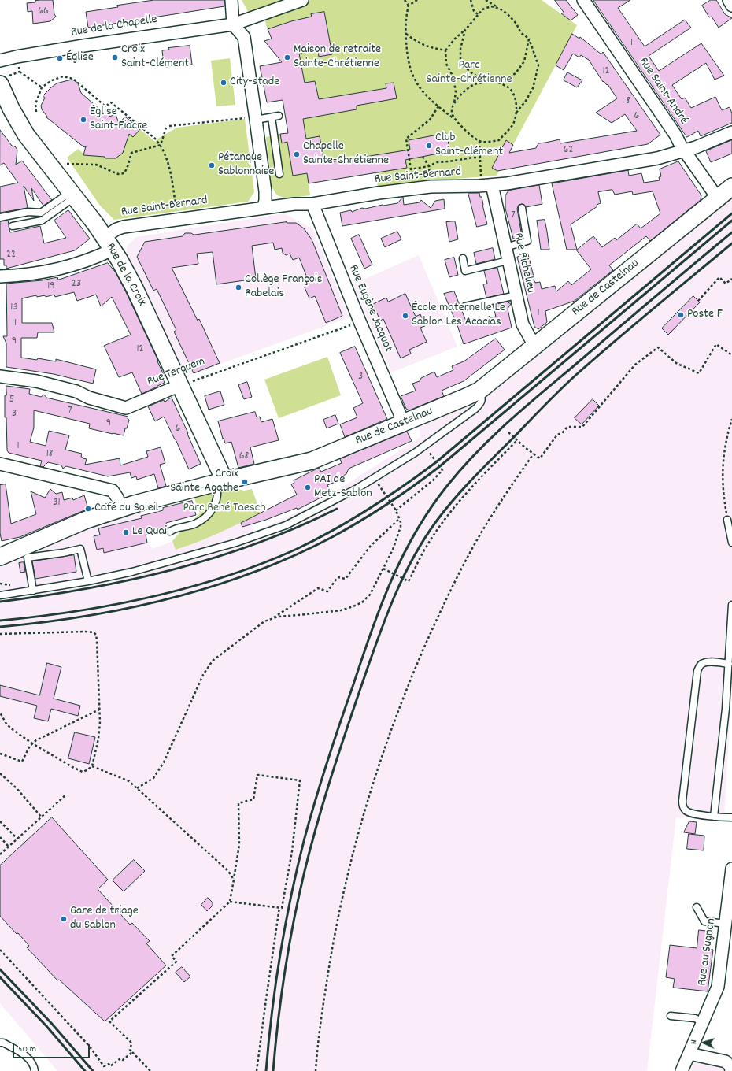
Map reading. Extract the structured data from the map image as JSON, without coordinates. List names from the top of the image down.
{
  "streets": {
    "street": [
      "Rue de la Chapelle",
      "Rue Saint-André",
      "Rue Saint-Bernard",
      "Rue Richelieu",
      "Rue de la Croix",
      "Rue de Castelnau",
      "Rue Eugène Jacquot",
      "Rue Terquem",
      "Rue au Sugnon"
    ]
  },
  "crossings": [
    ["Rue Saint-André", "Rue Saint-Bernard"],
    ["Rue Saint-André", "Rue de Castelnau"],
    ["Rue Saint-Bernard", "Rue Richelieu"],
    ["Rue Saint-Bernard", "Rue de la Croix"],
    ["Rue Saint-Bernard", "Rue Eugène Jacquot"],
    ["Rue Richelieu", "Rue de Castelnau"],
    ["Rue de la Croix", "Rue de Castelnau"],
    ["Rue de la Croix", "Rue Terquem"],
    ["Rue de Castelnau", "Rue Eugène Jacquot"],
    ["Rue Eugène Jacquot", "Rue Terquem"]
  ],
  "parks": ["Parc Sainte-Chrétienne", "Parc René Taesch"],
  "places": [
    "Croix Saint-Clément",
    "Maison de retraite Sainte-Chrétienne",
    "Église",
    "City-stade",
    "Église Saint-Fiacre",
    "Club Saint-Clément",
    "Chapelle Sainte-Chrétienne",
    "Pétanque Sablonnaise",
    "Collège François Rabelais",
    "Poste F",
    "École maternelle Le Sablon Les Acacias",
    "Croix Sainte-Agathe",
    "PAI de Metz-Sablon",
    "Café du Soleil",
    "Le Quai",
    "Gare de triage du Sablon"
  ],
  "house_numbers": [
    "66",
    "11",
    "12",
    "8",
    "6",
    "62",
    "7",
    "22",
    "23",
    "19",
    "13",
    "1",
    "11",
    "9",
    "12",
    "3",
    "5",
    "7",
    "3",
    "9",
    "6",
    "1",
    "18",
    "68",
    "31"
  ],
  "scale_bar": "50 m",
  "north": "left"
}
